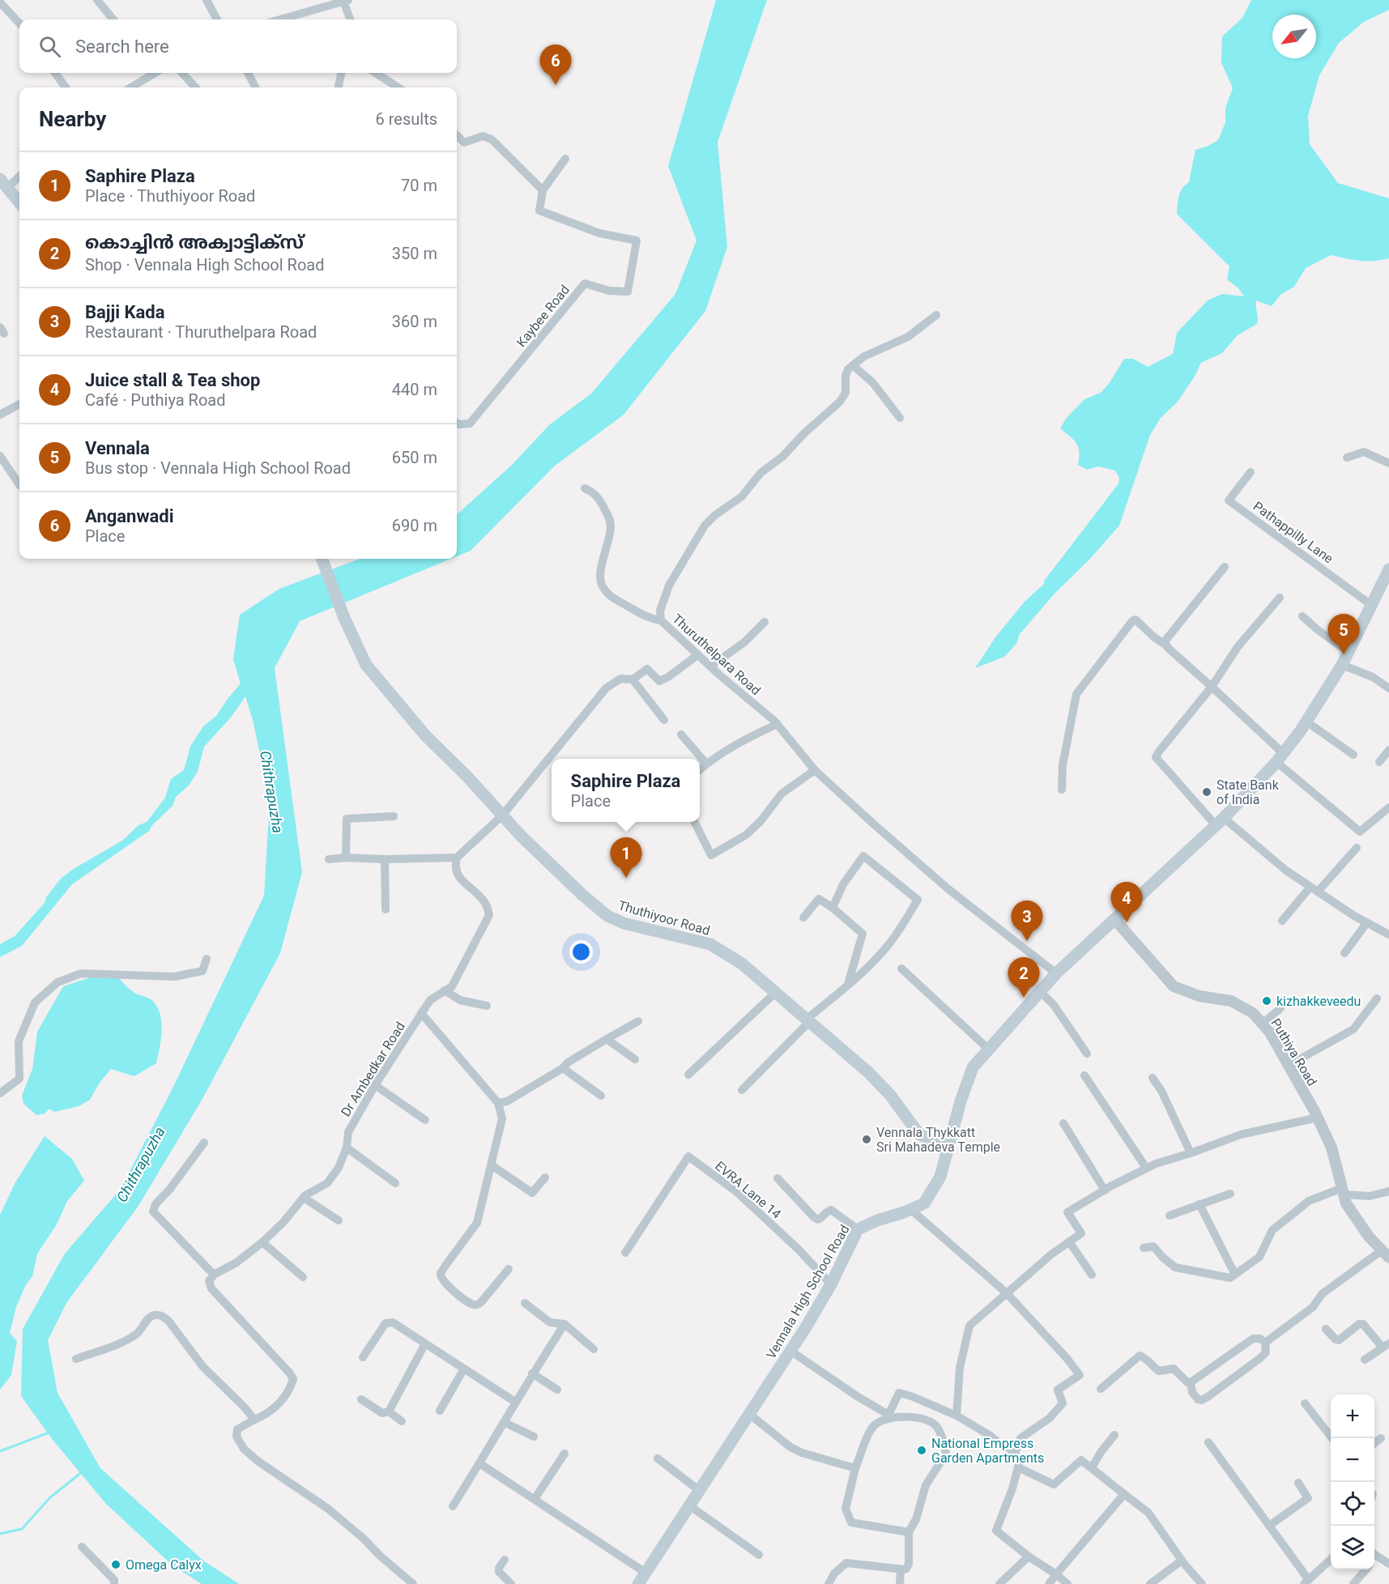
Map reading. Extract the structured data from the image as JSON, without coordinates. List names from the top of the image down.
{
  "streets": {
    "main road": ["Thuthiyoor Road", "Vennala High School Road"],
    "street": [
      "Kaybee Road",
      "Pathappilly Lane",
      "Thuruthelpara Road",
      "Puthiya Road",
      "Dr Ambedkar Road",
      "EVRA Lane 14"
    ]
  },
  "crossings": [
    ["Pathappilly Lane", "Vennala High School Road"],
    ["Thuruthelpara Road", "Vennala High School Road"],
    ["Thuthiyoor Road", "Vennala High School Road"],
    ["Puthiya Road", "Vennala High School Road"],
    ["EVRA Lane 14", "Vennala High School Road"]
  ],
  "water": ["Chithrapuzha"],
  "places": [
    "State Bank of India",
    "kizhakkeveedu",
    "Vennala Thykkatt Sri Mahadeva Temple",
    "National Empress Garden Apartments",
    "Omega Calyx"
  ],
  "north": "bottom left",
  "page": {
    "search": "Search here",
    "pins": [
      "6",
      "5",
      "1",
      "4",
      "3",
      "2"
    ],
    "heading": ["Nearby", "6 results"],
    "list": [
      {
        "mark": "1",
        "name": "Saphire Plaza",
        "note": "Place · Thuthiyoor Road",
        "value": "70 m"
      },
      {
        "mark": "2",
        "name": "കൊച്ചിൻ അക്വാട്ടിക്സ്",
        "note": "Shop · Vennala High School Road",
        "value": "350 m"
      },
      {
        "mark": "3",
        "name": "Bajji Kada",
        "note": "Restaurant · Thuruthelpara Road",
        "value": "360 m"
      },
      {
        "mark": "4",
        "name": "Juice stall & Tea shop",
        "note": "Café · Puthiya Road",
        "value": "440 m"
      },
      {
        "mark": "5",
        "name": "Vennala",
        "note": "Bus stop · Vennala High School Road",
        "value": "650 m"
      },
      {
        "mark": "6",
        "name": "Anganwadi",
        "note": "Place",
        "value": "690 m"
      }
    ],
    "popup": ["Saphire Plaza", "Place"],
    "map_buttons": ["+", "−"]
  }
}
